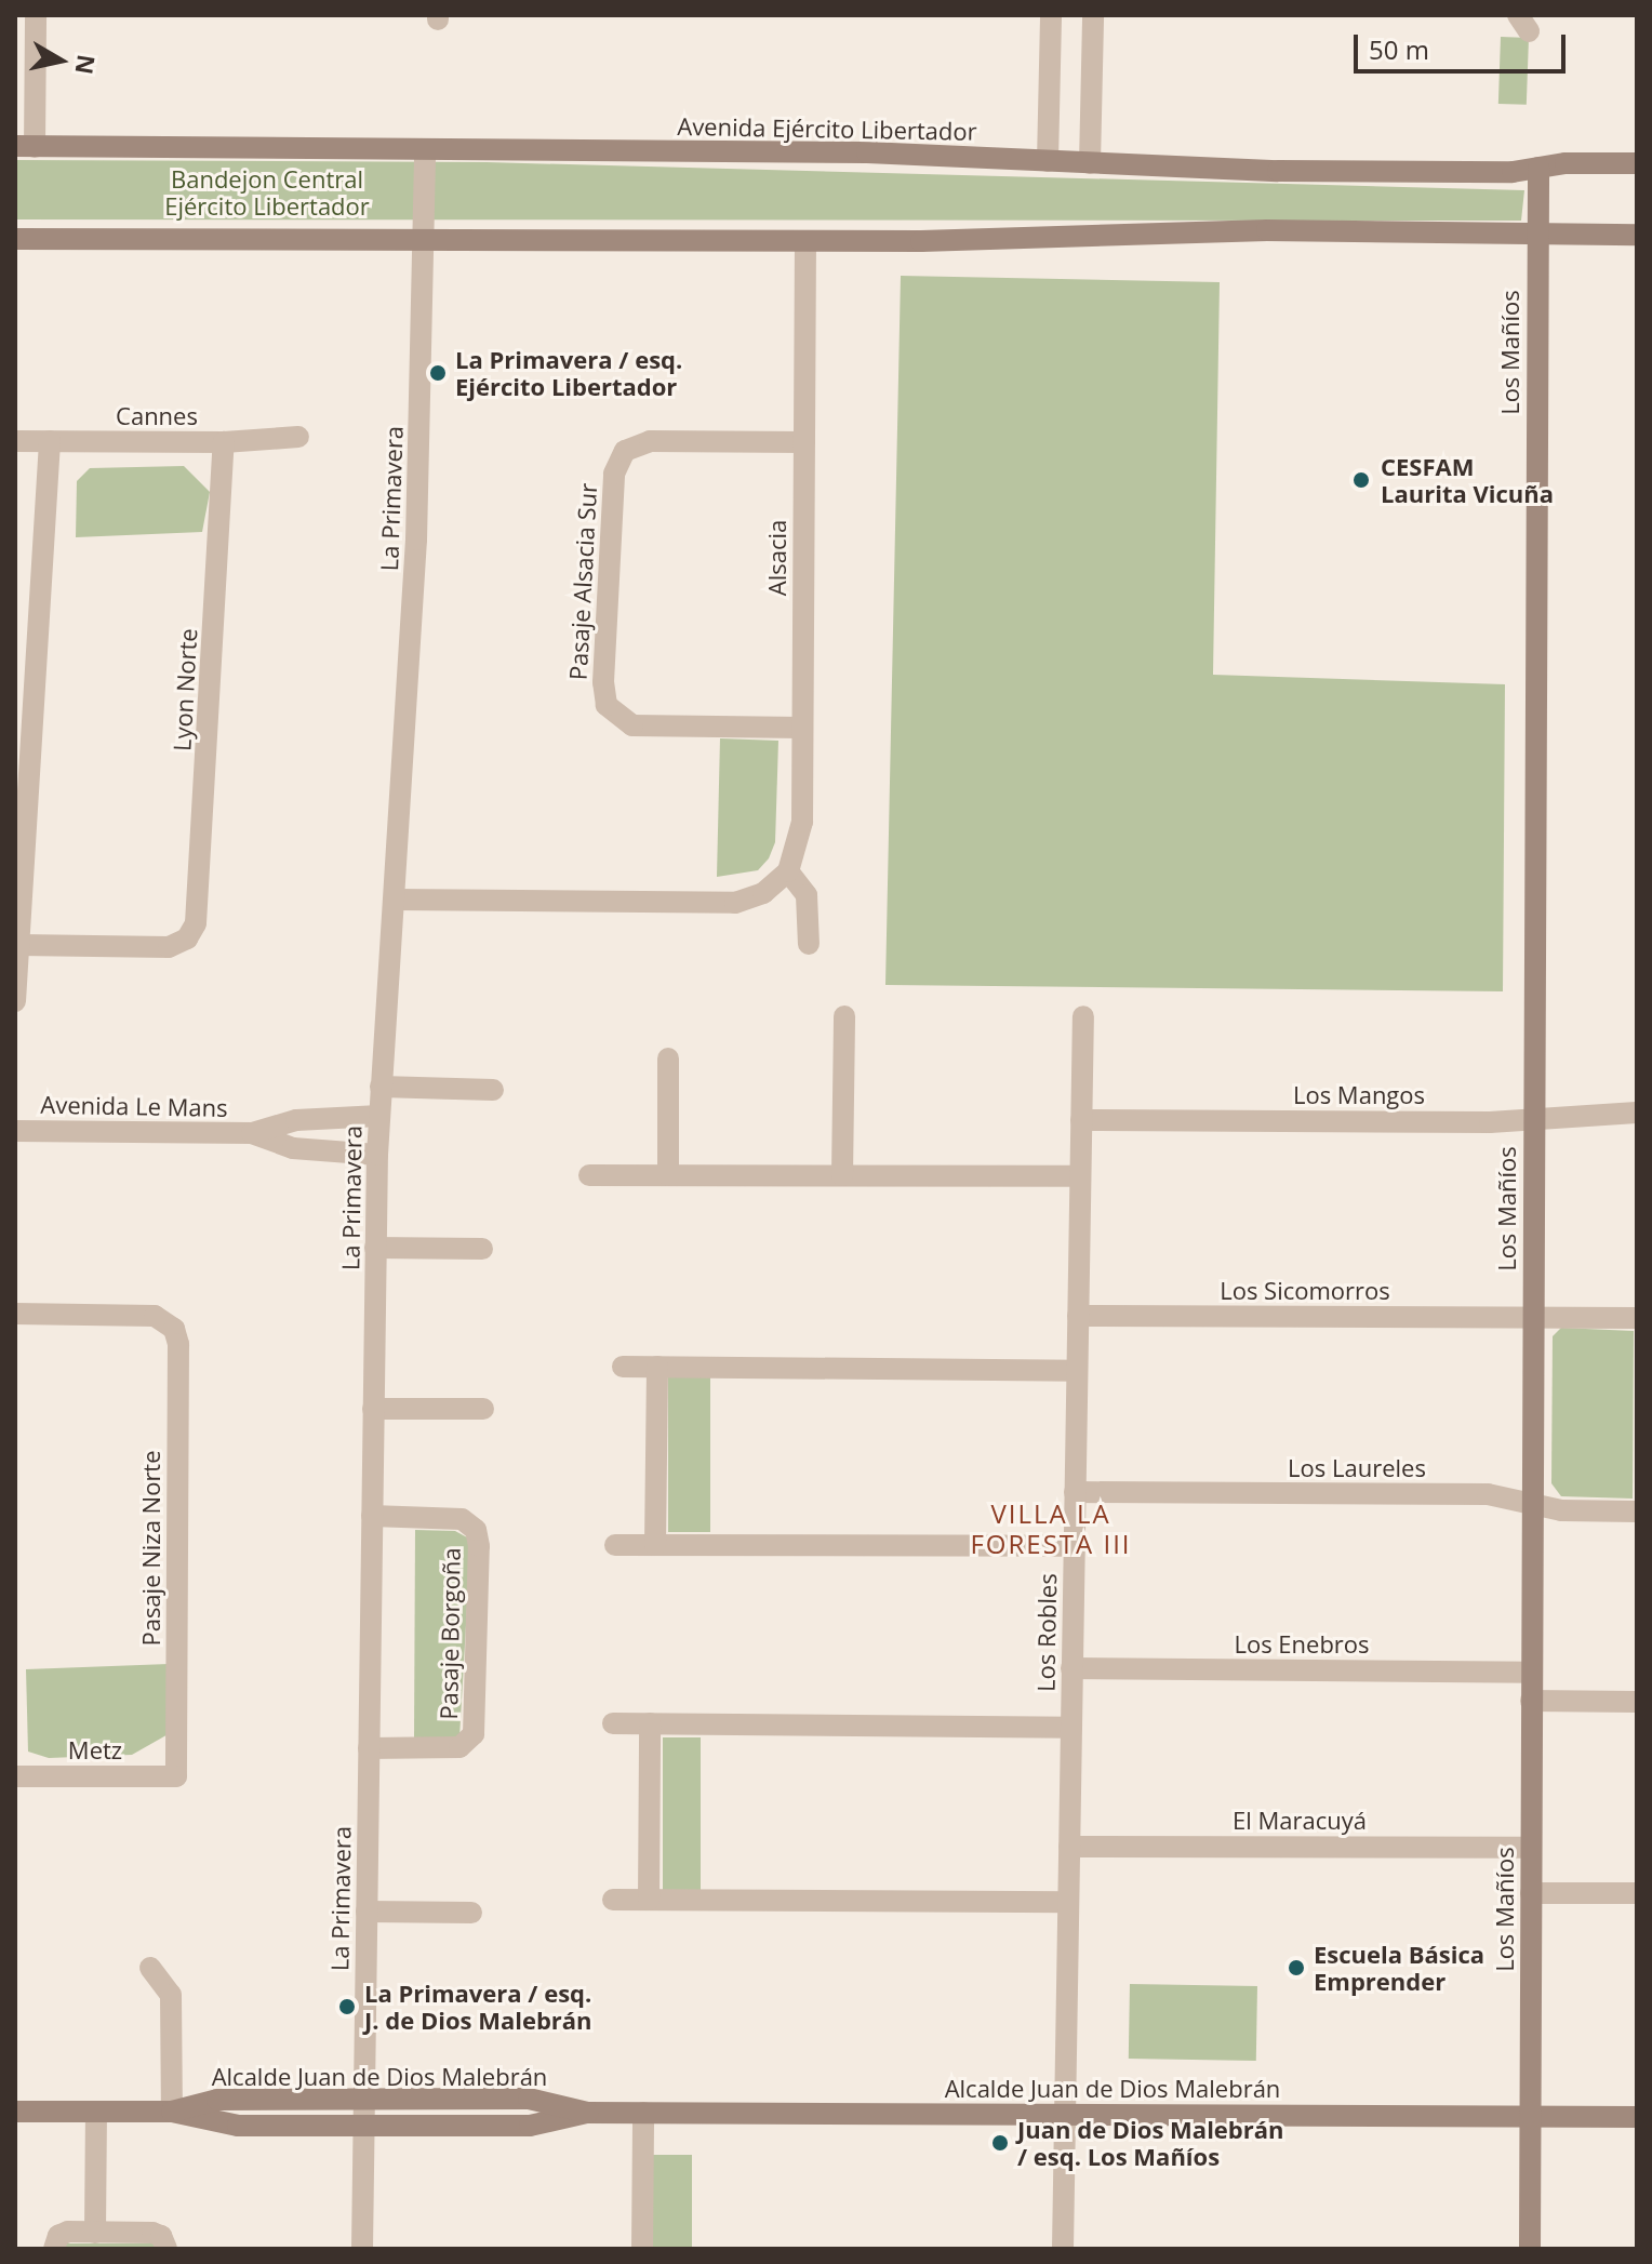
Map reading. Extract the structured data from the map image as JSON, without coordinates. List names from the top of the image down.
{
  "streets": {
    "street": [
      "Avenida Ejército Libertador",
      "Los Mañíos",
      "Cannes",
      "La Primavera",
      "Alsacia",
      "Pasaje Alsacia Sur",
      "Lyon Norte",
      "Los Mangos",
      "Avenida Le Mans",
      "Los Sicomorros",
      "Los Laureles",
      "Pasaje Niza Norte",
      "Los Robles",
      "Pasaje Borgoña",
      "Los Enebros",
      "Metz",
      "El Maracuyá",
      "Alcalde Juan de Dios Malebrán"
    ]
  },
  "crossings": [
    ["Avenida Ejército Libertador", "Los Mañíos"],
    ["Avenida Ejército Libertador", "La Primavera"],
    ["Los Mañíos", "Los Mangos"],
    ["Los Mañíos", "Los Sicomorros"],
    ["Los Mañíos", "Los Laureles"],
    ["Los Mañíos", "Los Enebros"],
    ["Los Mañíos", "El Maracuyá"],
    ["Los Mañíos", "Alcalde Juan de Dios Malebrán"],
    ["Cannes", "Lyon Norte"],
    ["La Primavera", "Avenida Le Mans"],
    ["La Primavera", "Pasaje Borgoña"],
    ["La Primavera", "Alcalde Juan de Dios Malebrán"],
    ["Alsacia", "Pasaje Alsacia Sur"],
    ["Los Mangos", "Los Robles"],
    ["Los Sicomorros", "Los Robles"],
    ["Los Laureles", "Los Robles"],
    ["Pasaje Niza Norte", "Metz"],
    ["Los Robles", "Los Enebros"],
    ["Los Robles", "El Maracuyá"],
    ["Los Robles", "Alcalde Juan de Dios Malebrán"]
  ],
  "districts": ["VILLA LA FORESTA III"],
  "parks": ["Bandejon Central Ejército Libertador"],
  "places": [
    "La Primavera / esq. Ejército Libertador",
    "CESFAM Laurita Vicuña",
    "Escuela Básica Emprender",
    "La Primavera / esq. J. de Dios Malebrán",
    "Juan de Dios Malebrán / esq. Los Mañíos"
  ],
  "scale_bar": "50 m",
  "north": "right"
}
